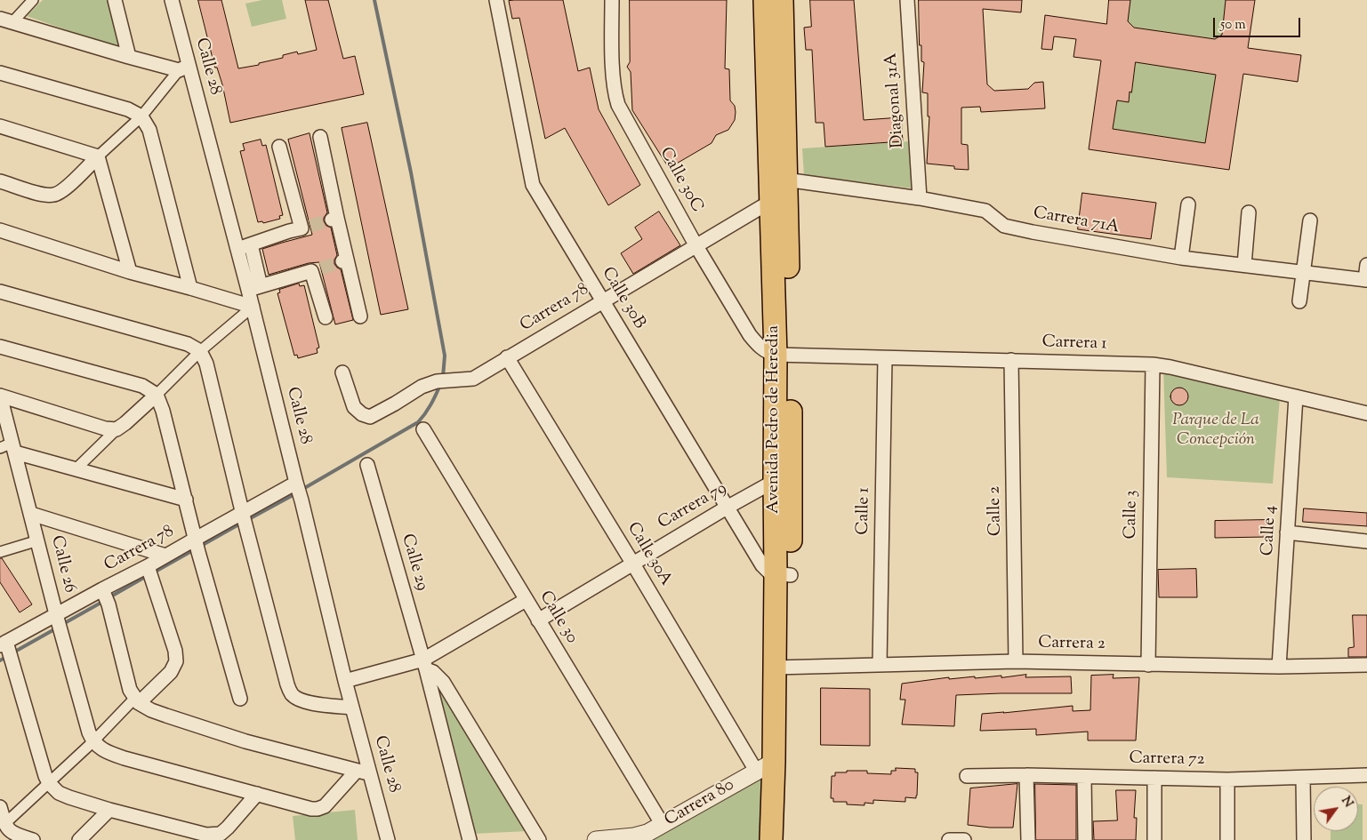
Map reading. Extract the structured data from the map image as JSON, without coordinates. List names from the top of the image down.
{
  "streets": {
    "highway": ["Avenida Pedro de Heredia"],
    "street": [
      "Calle 28",
      "Diagonal 31A",
      "Calle 30C",
      "Carrera 71A",
      "Calle 30B",
      "Carrera 78",
      "Carrera 1",
      "Carrera 79",
      "Calle 1",
      "Calle 2",
      "Calle 3",
      "Calle 4",
      "Calle 30A",
      "Calle 29",
      "Calle 26",
      "Calle 30",
      "Carrera 2",
      "Carrera 72",
      "Carrera 80"
    ]
  },
  "crossings": [
    ["Calle 28", "Carrera 78"],
    ["Diagonal 31A", "Carrera 71A"],
    ["Calle 30C", "Carrera 78"],
    ["Calle 30C", "Carrera 1"],
    ["Calle 30C", "Avenida Pedro de Heredia"],
    ["Carrera 71A", "Avenida Pedro de Heredia"],
    ["Calle 30B", "Carrera 78"],
    ["Calle 30B", "Avenida Pedro de Heredia"],
    ["Calle 30B", "Carrera 79"],
    ["Carrera 78", "Avenida Pedro de Heredia"],
    ["Carrera 78", "Calle 30A"],
    ["Carrera 78", "Calle 26"],
    ["Carrera 1", "Avenida Pedro de Heredia"],
    ["Carrera 1", "Calle 1"],
    ["Carrera 1", "Calle 2"],
    ["Carrera 1", "Calle 3"],
    ["Carrera 1", "Calle 4"],
    ["Avenida Pedro de Heredia", "Carrera 79"],
    ["Avenida Pedro de Heredia", "Calle 30A"],
    ["Avenida Pedro de Heredia", "Carrera 2"],
    ["Avenida Pedro de Heredia", "Carrera 80"],
    ["Carrera 79", "Calle 30A"],
    ["Carrera 79", "Calle 30"],
    ["Calle 1", "Carrera 2"],
    ["Calle 2", "Carrera 2"],
    ["Calle 3", "Carrera 2"],
    ["Calle 4", "Carrera 2"],
    ["Calle 30A", "Carrera 80"],
    ["Calle 30", "Carrera 80"]
  ],
  "parks": ["Parque de La Concepción"],
  "scale_bar": "50 m",
  "north": "top right"
}
